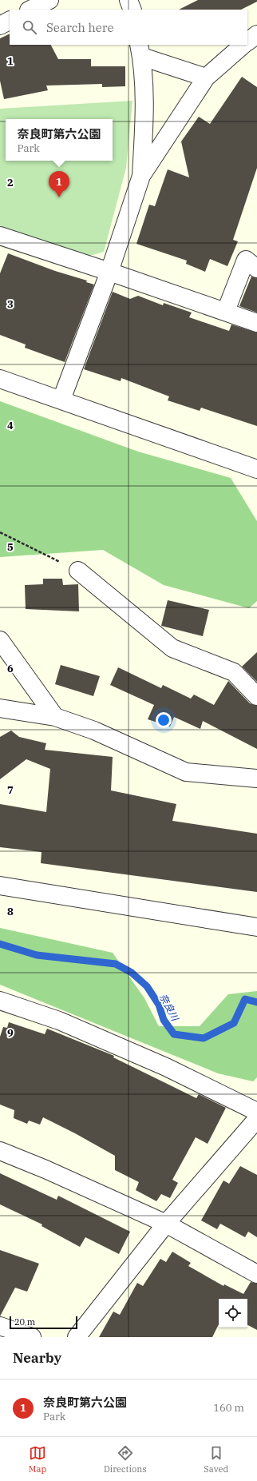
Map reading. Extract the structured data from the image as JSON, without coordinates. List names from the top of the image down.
{
  "water": ["奈良川"],
  "scale_bar": "20 m",
  "page": {
    "search": "Search here",
    "popup": ["奈良町第六公園", "Park"],
    "pins": "1",
    "scale": "20 m",
    "heading": "Nearby",
    "list": [
      {
        "mark": "1",
        "name": "奈良町第六公園",
        "note": "Park",
        "value": "160 m"
      }
    ],
    "nav": ["Map", "Directions", "Saved"]
  },
  "grid": {
    "rows": [
      "1",
      "2",
      "3",
      "4",
      "5",
      "6",
      "7",
      "8",
      "9"
    ]
  }
}
